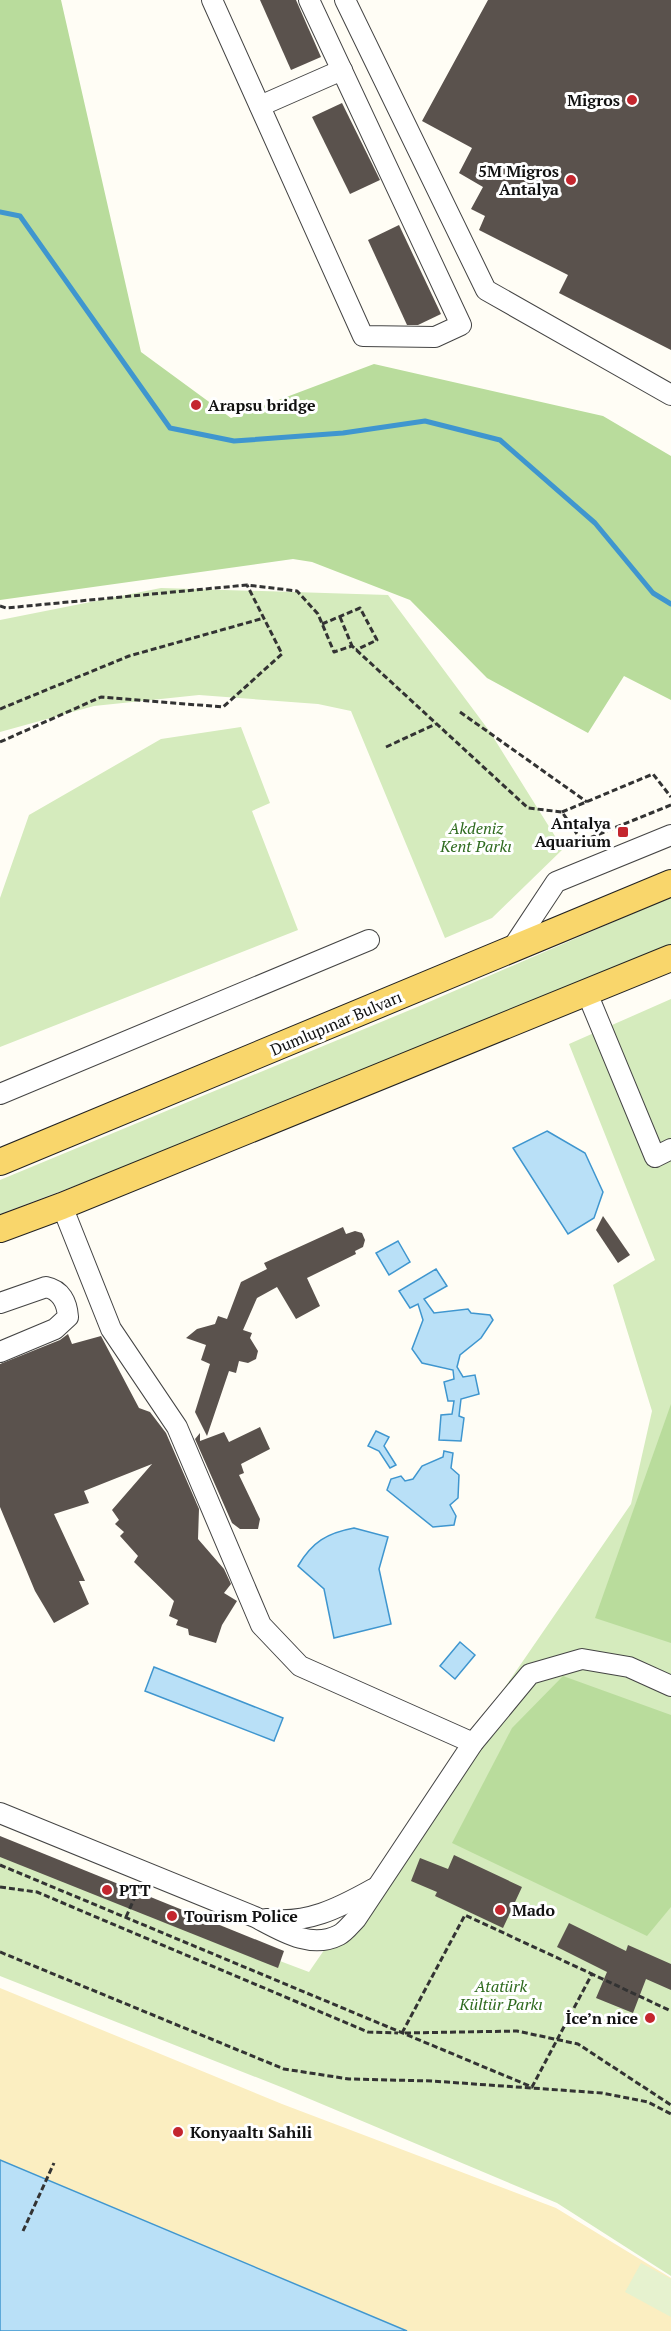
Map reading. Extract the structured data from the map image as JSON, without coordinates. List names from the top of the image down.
{
  "streets": {
    "main road": ["Dumlupınar Bulvarı"]
  },
  "parks": ["Akdeniz Kent Parkı", "Atatürk Kültür Parkı"],
  "places": {
    "other": [
      "Migros",
      "5M Migros Antalya",
      "Arapsu bridge",
      "PTT",
      "Mado",
      "Tourism Police",
      "İce’n nice",
      "Konyaaltı Sahili"
    ],
    "transit": ["Antalya Aquarium"]
  }
}
